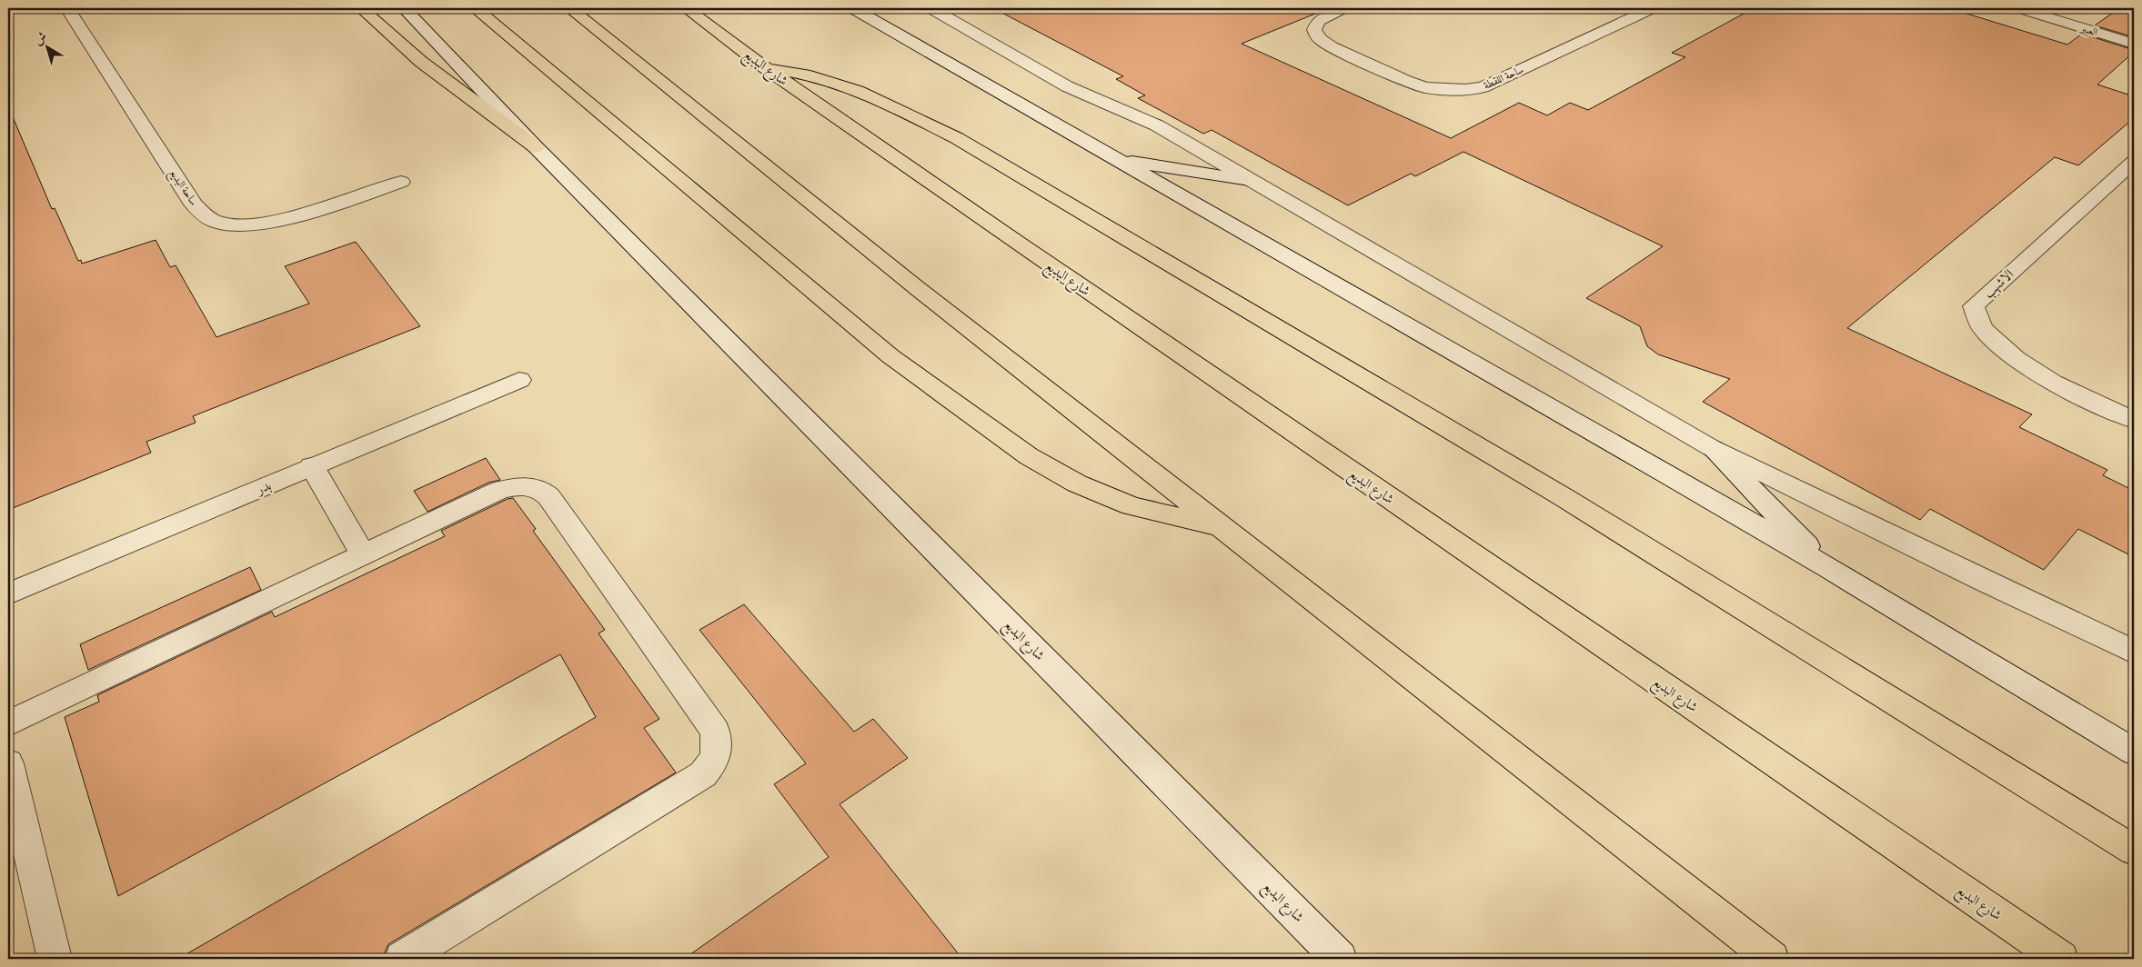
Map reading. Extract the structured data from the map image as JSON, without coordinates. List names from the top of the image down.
{
  "streets": {
    "highway": ["شارع البديع"],
    "street": [
      "العبير",
      "ساحة اللقطة",
      "ساحة البديع",
      "الاشهب",
      "بدر"
    ]
  },
  "north": "top left"
}
